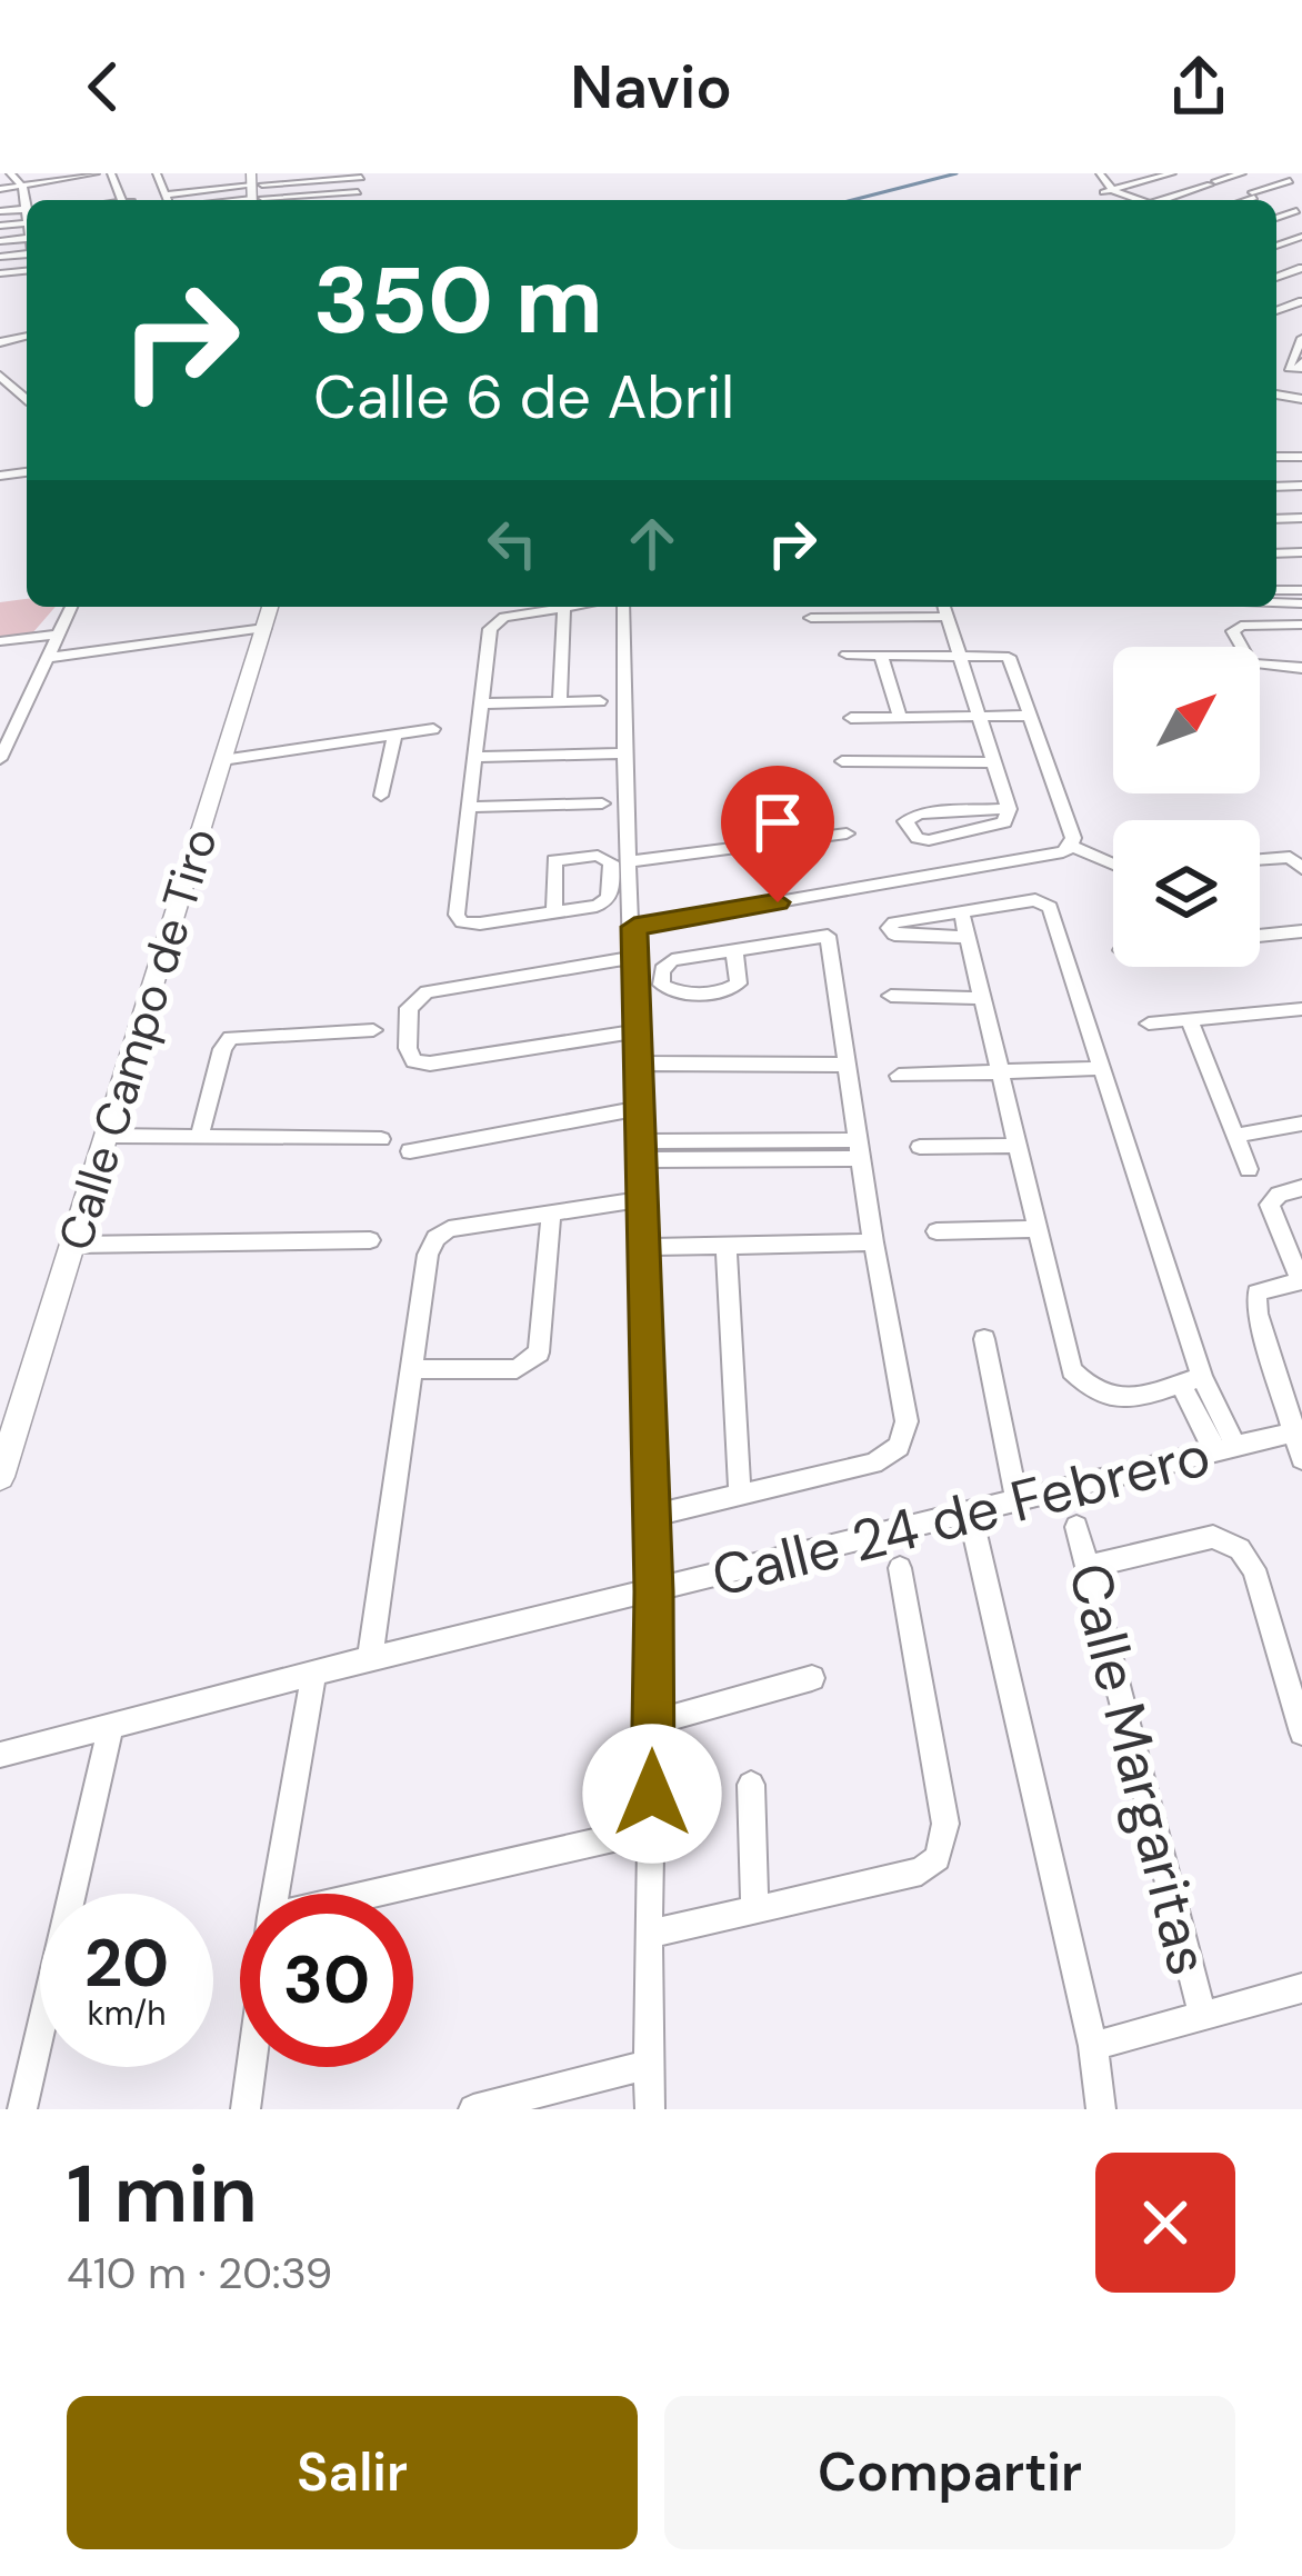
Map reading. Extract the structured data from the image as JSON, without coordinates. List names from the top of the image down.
{
  "streets": {
    "street": ["Calle Campo de Tiro", "Calle 24 de Febrero", "Calle Margaritas"]
  },
  "north": "top right",
  "page": {
    "header": "Navio",
    "turn": ["350 m", "Calle 6 de Abril"],
    "speed": "20 km/h",
    "limit": "30",
    "heading": ["1 min", "410 m · 20:39"],
    "buttons": ["Salir", "Compartir"]
  }
}
